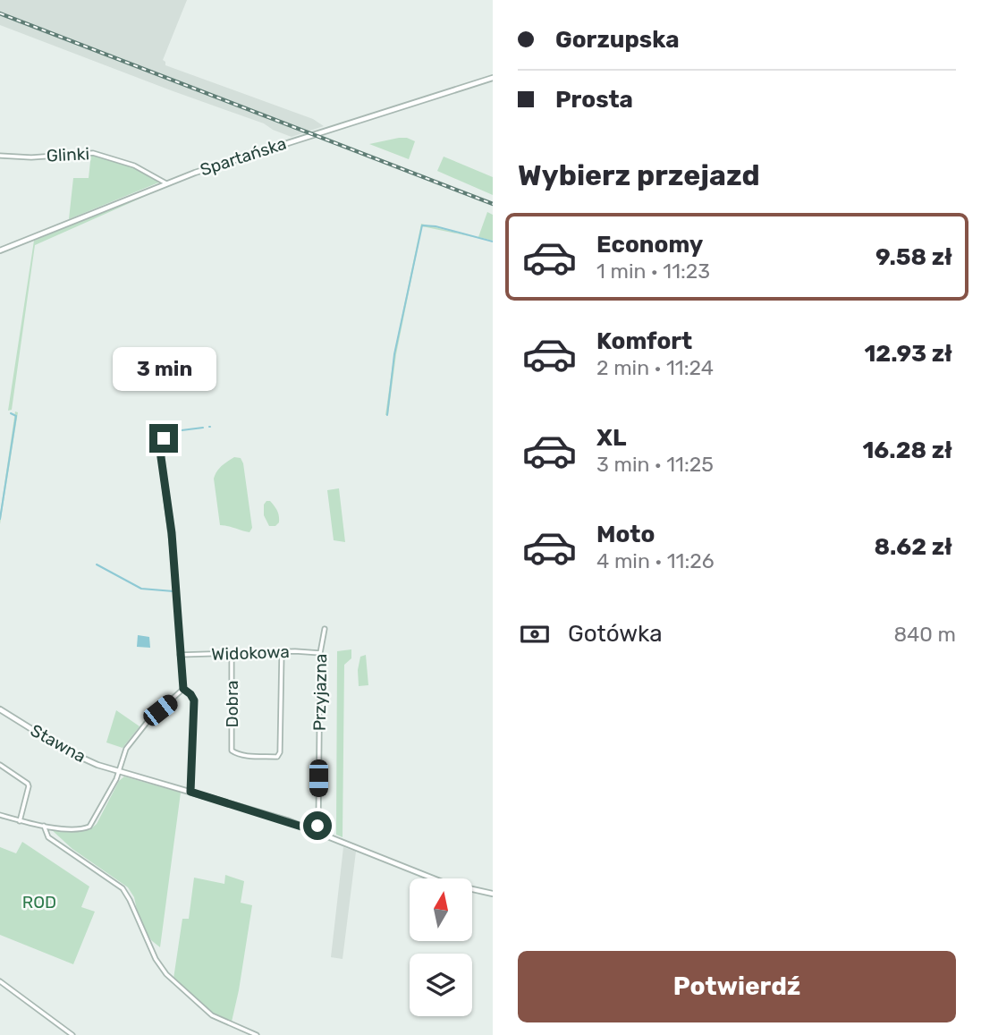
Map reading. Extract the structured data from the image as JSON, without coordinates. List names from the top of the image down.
{
  "streets": {
    "street": [
      "Glinki",
      "Spartańska",
      "Widokowa",
      "Przyjazna",
      "Dobra",
      "Stawna"
    ]
  },
  "crossings": [
    ["Glinki", "Spartańska"],
    ["Widokowa", "Przyjazna"],
    ["Widokowa", "Dobra"],
    ["Przyjazna", "Stawna"]
  ],
  "parks": ["ROD"],
  "north": "top",
  "page": {
    "banner": ["Gorzupska", "Prosta"],
    "heading": "Wybierz przejazd",
    "list": [
      {
        "name": "Economy",
        "note": "1 min · 11:23",
        "value": "9.58 zł"
      },
      {
        "name": "Komfort",
        "note": "2 min · 11:24",
        "value": "12.93 zł"
      },
      {
        "name": "XL",
        "note": "3 min · 11:25",
        "value": "16.28 zł"
      },
      {
        "name": "Moto",
        "note": "4 min · 11:26",
        "value": "8.62 zł"
      }
    ],
    "bubble": "3 min",
    "pay": ["Gotówka", "840 m"],
    "buttons": "Potwierdź"
  }
}
